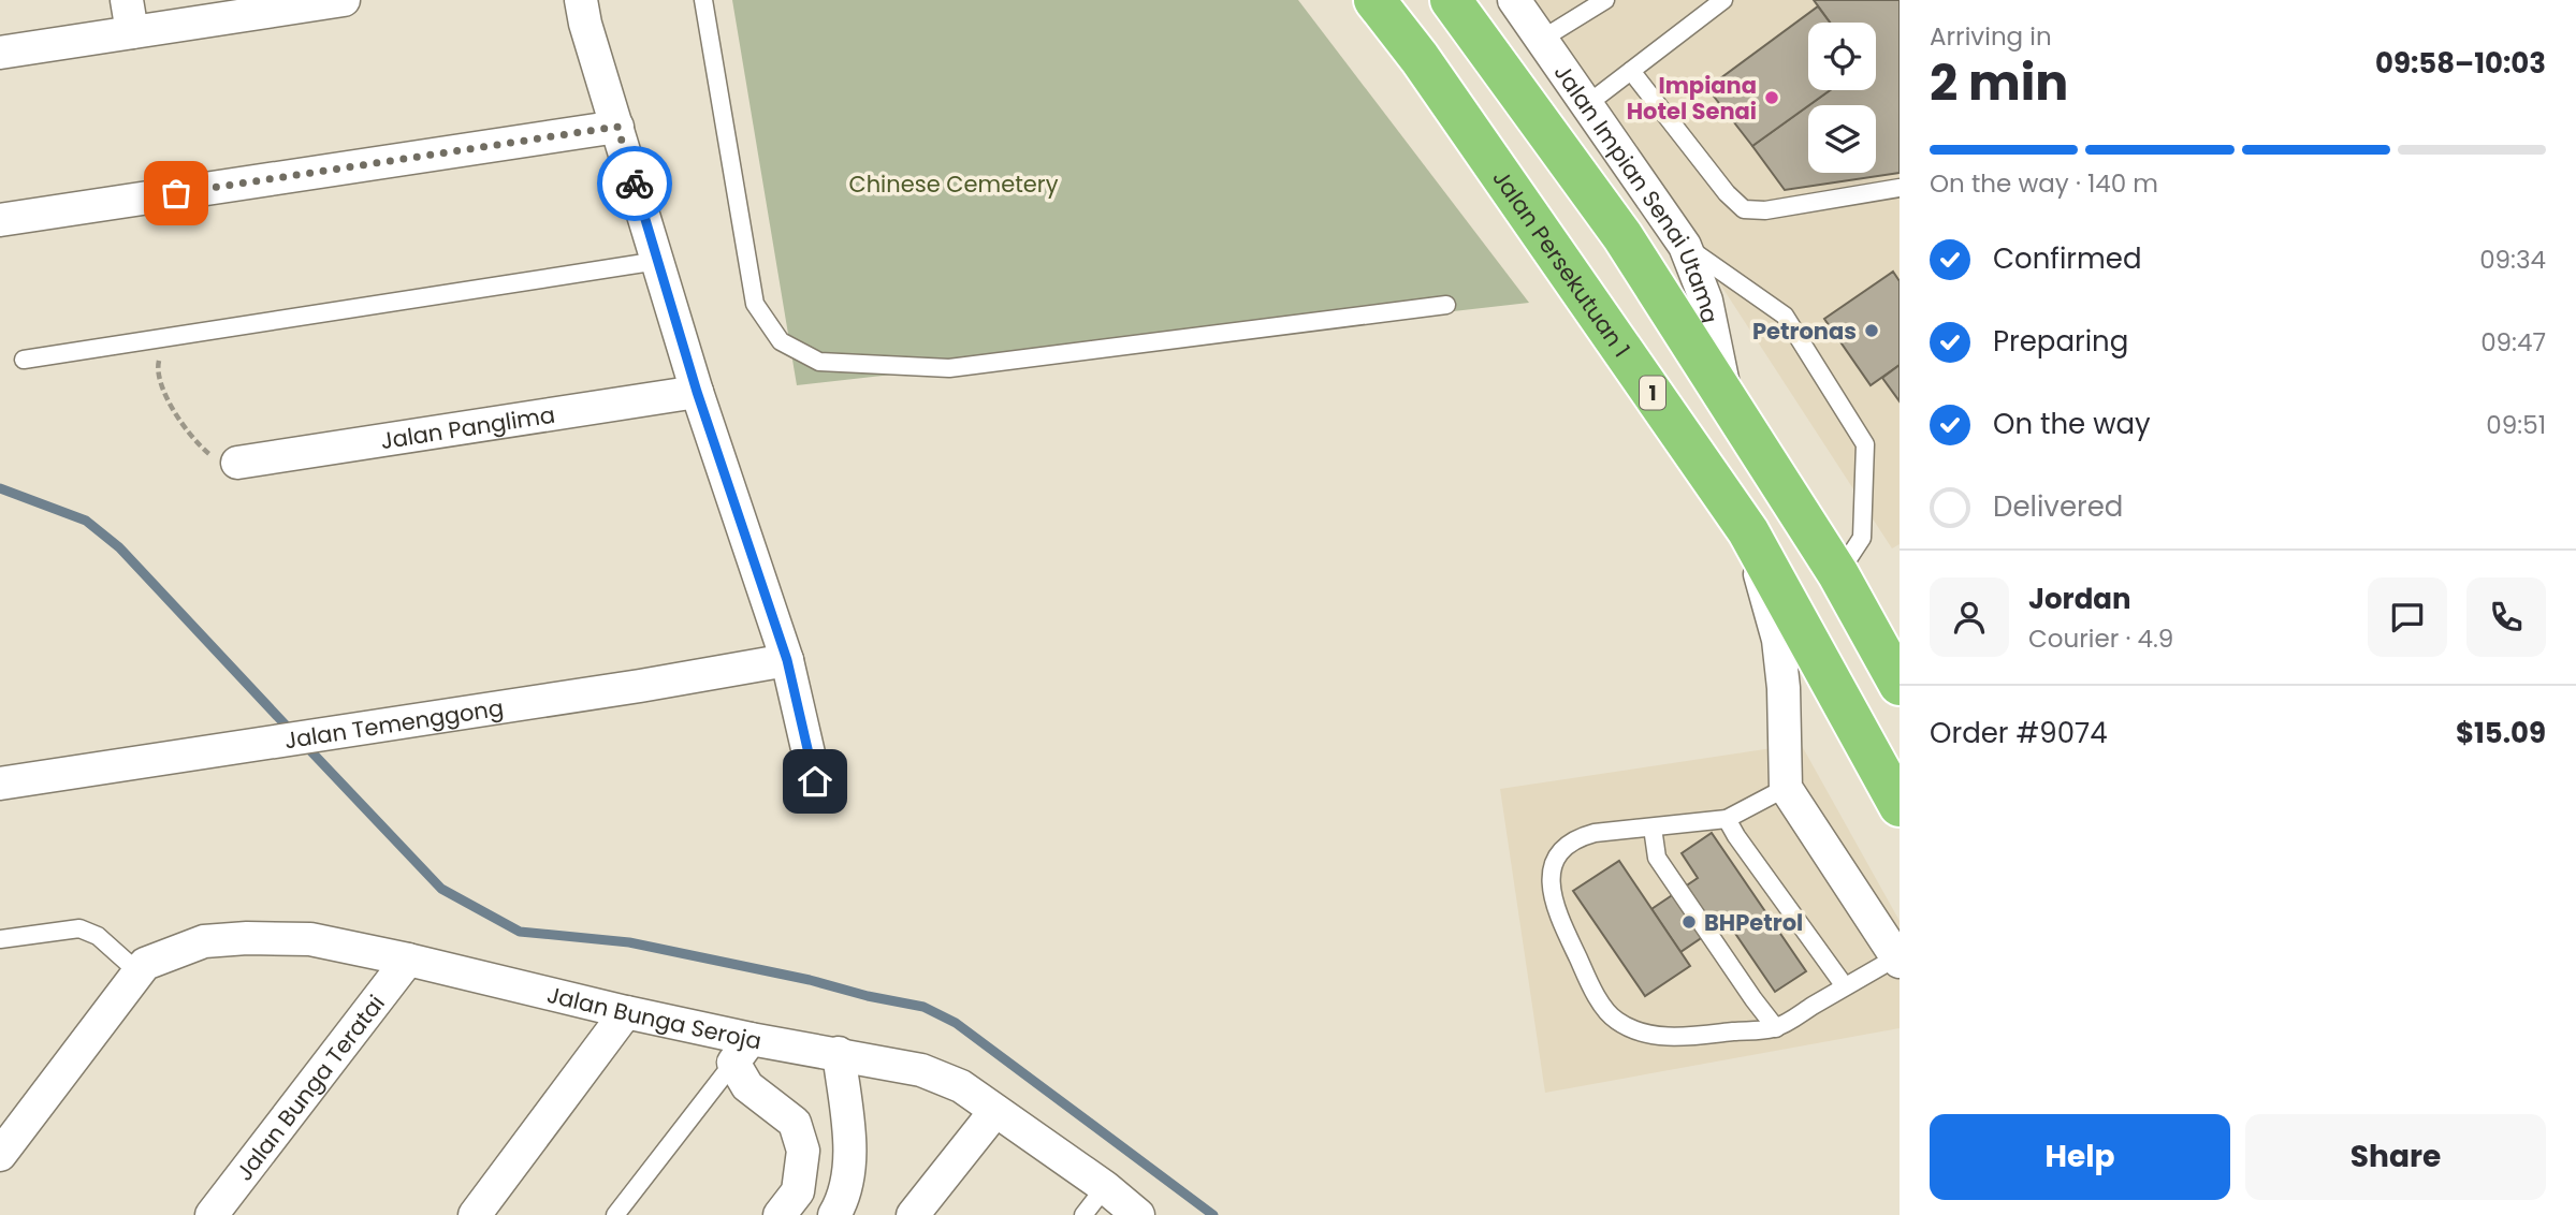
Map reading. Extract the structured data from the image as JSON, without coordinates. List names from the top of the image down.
{
  "streets": {
    "highway": ["Jalan Persekutuan 1", "1"],
    "street": [
      "Jalan Impian Senai Utama",
      "Jalan Panglima",
      "Jalan Temenggong",
      "Jalan Bunga Seroja",
      "Jalan Bunga Teratai"
    ]
  },
  "crossings": [
    ["Jalan Bunga Seroja", "Jalan Bunga Teratai"]
  ],
  "parks": ["Chinese Cemetery"],
  "places": ["Impiana Hotel Senai", "Petronas", "BHPetrol"],
  "page": {
    "heading": ["2 min", "Arriving in", "09:58–10:03"],
    "panel": [
      "Jordan",
      "Courier · 4.9",
      "Order #9074",
      "$15.09"
    ],
    "bar": "On the way · 140 m",
    "list": [
      ["Confirmed", "09:34"],
      ["Preparing", "09:47"],
      ["On the way", "09:51"],
      "Delivered"
    ],
    "buttons": ["Help", "Share"]
  }
}
